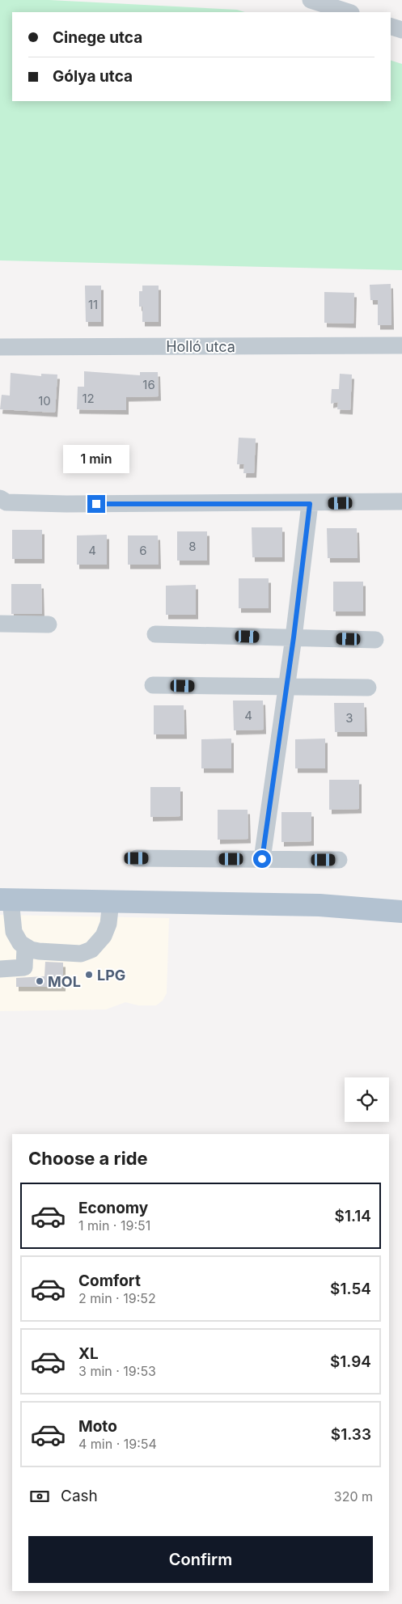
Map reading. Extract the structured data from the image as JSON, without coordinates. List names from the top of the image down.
{
  "streets": {
    "street": ["Holló utca"]
  },
  "places": ["LPG", "MOL"],
  "house_numbers": [
    "11",
    "16",
    "12",
    "10",
    "8",
    "4",
    "6",
    "4",
    "3"
  ],
  "page": {
    "banner": ["Cinege utca", "Gólya utca"],
    "bubble": "1 min",
    "heading": "Choose a ride",
    "list": [
      {
        "name": "Economy",
        "note": "1 min · 19:51",
        "value": "$1.14"
      },
      {
        "name": "Comfort",
        "note": "2 min · 19:52",
        "value": "$1.54"
      },
      {
        "name": "XL",
        "note": "3 min · 19:53",
        "value": "$1.94"
      },
      {
        "name": "Moto",
        "note": "4 min · 19:54",
        "value": "$1.33"
      }
    ],
    "pay": ["Cash", "320 m"],
    "buttons": "Confirm"
  }
}
